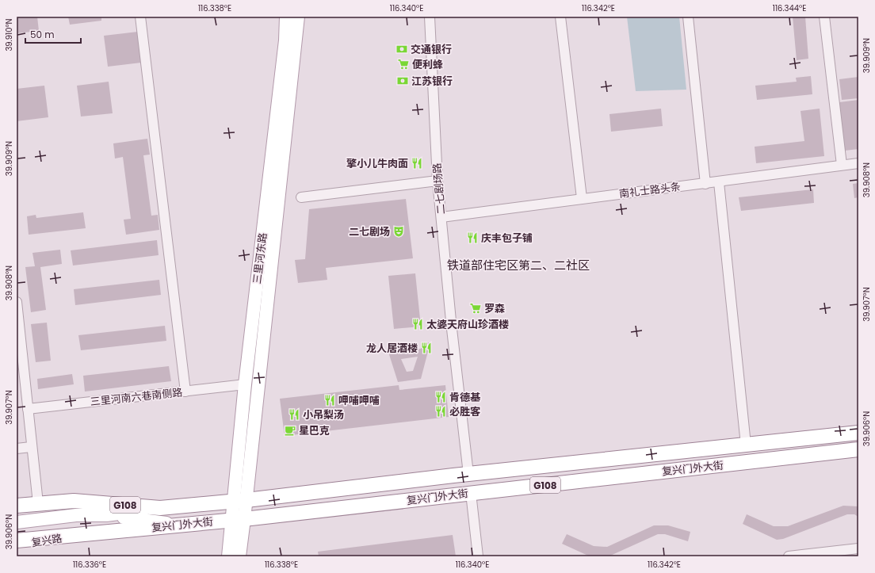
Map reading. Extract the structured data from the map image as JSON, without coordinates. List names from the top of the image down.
{
  "streets": {
    "highway": ["复兴门外大街", "G108"],
    "main road": ["三里河东路"],
    "street": [
      "二七剧场路",
      "南礼士路头条",
      "三里河南六巷南侧路",
      "复兴路"
    ]
  },
  "crossings": [
    ["二七剧场路", "南礼士路头条"],
    ["二七剧场路", "复兴门外大街"],
    ["三里河东路", "三里河南六巷南侧路"],
    ["三里河东路", "复兴门外大街"],
    ["复兴门外大街", "复兴路"]
  ],
  "districts": ["铁道部住宅区第二、二社区"],
  "places": {
    "bank": ["交通银行", "江苏银行"],
    "supermarket": ["便利蜂", "罗森"],
    "restaurant": [
      "擎小儿牛肉面",
      "庆丰包子铺",
      "太婆天府山珍酒楼",
      "龙人居酒楼",
      "肯德基",
      "呷哺呷哺",
      "必胜客",
      "小吊梨汤"
    ],
    "theatre": ["二七剧场"],
    "cafe": ["星巴克"]
  },
  "scale_bar": "50 m",
  "coordinates": [
    "116.338°E",
    "116.340°E",
    "116.342°E",
    "116.344°E",
    "39.910°N",
    "39.909°N",
    "39.908°N",
    "39.907°N",
    "39.906°N",
    "116.336°E"
  ]
}
